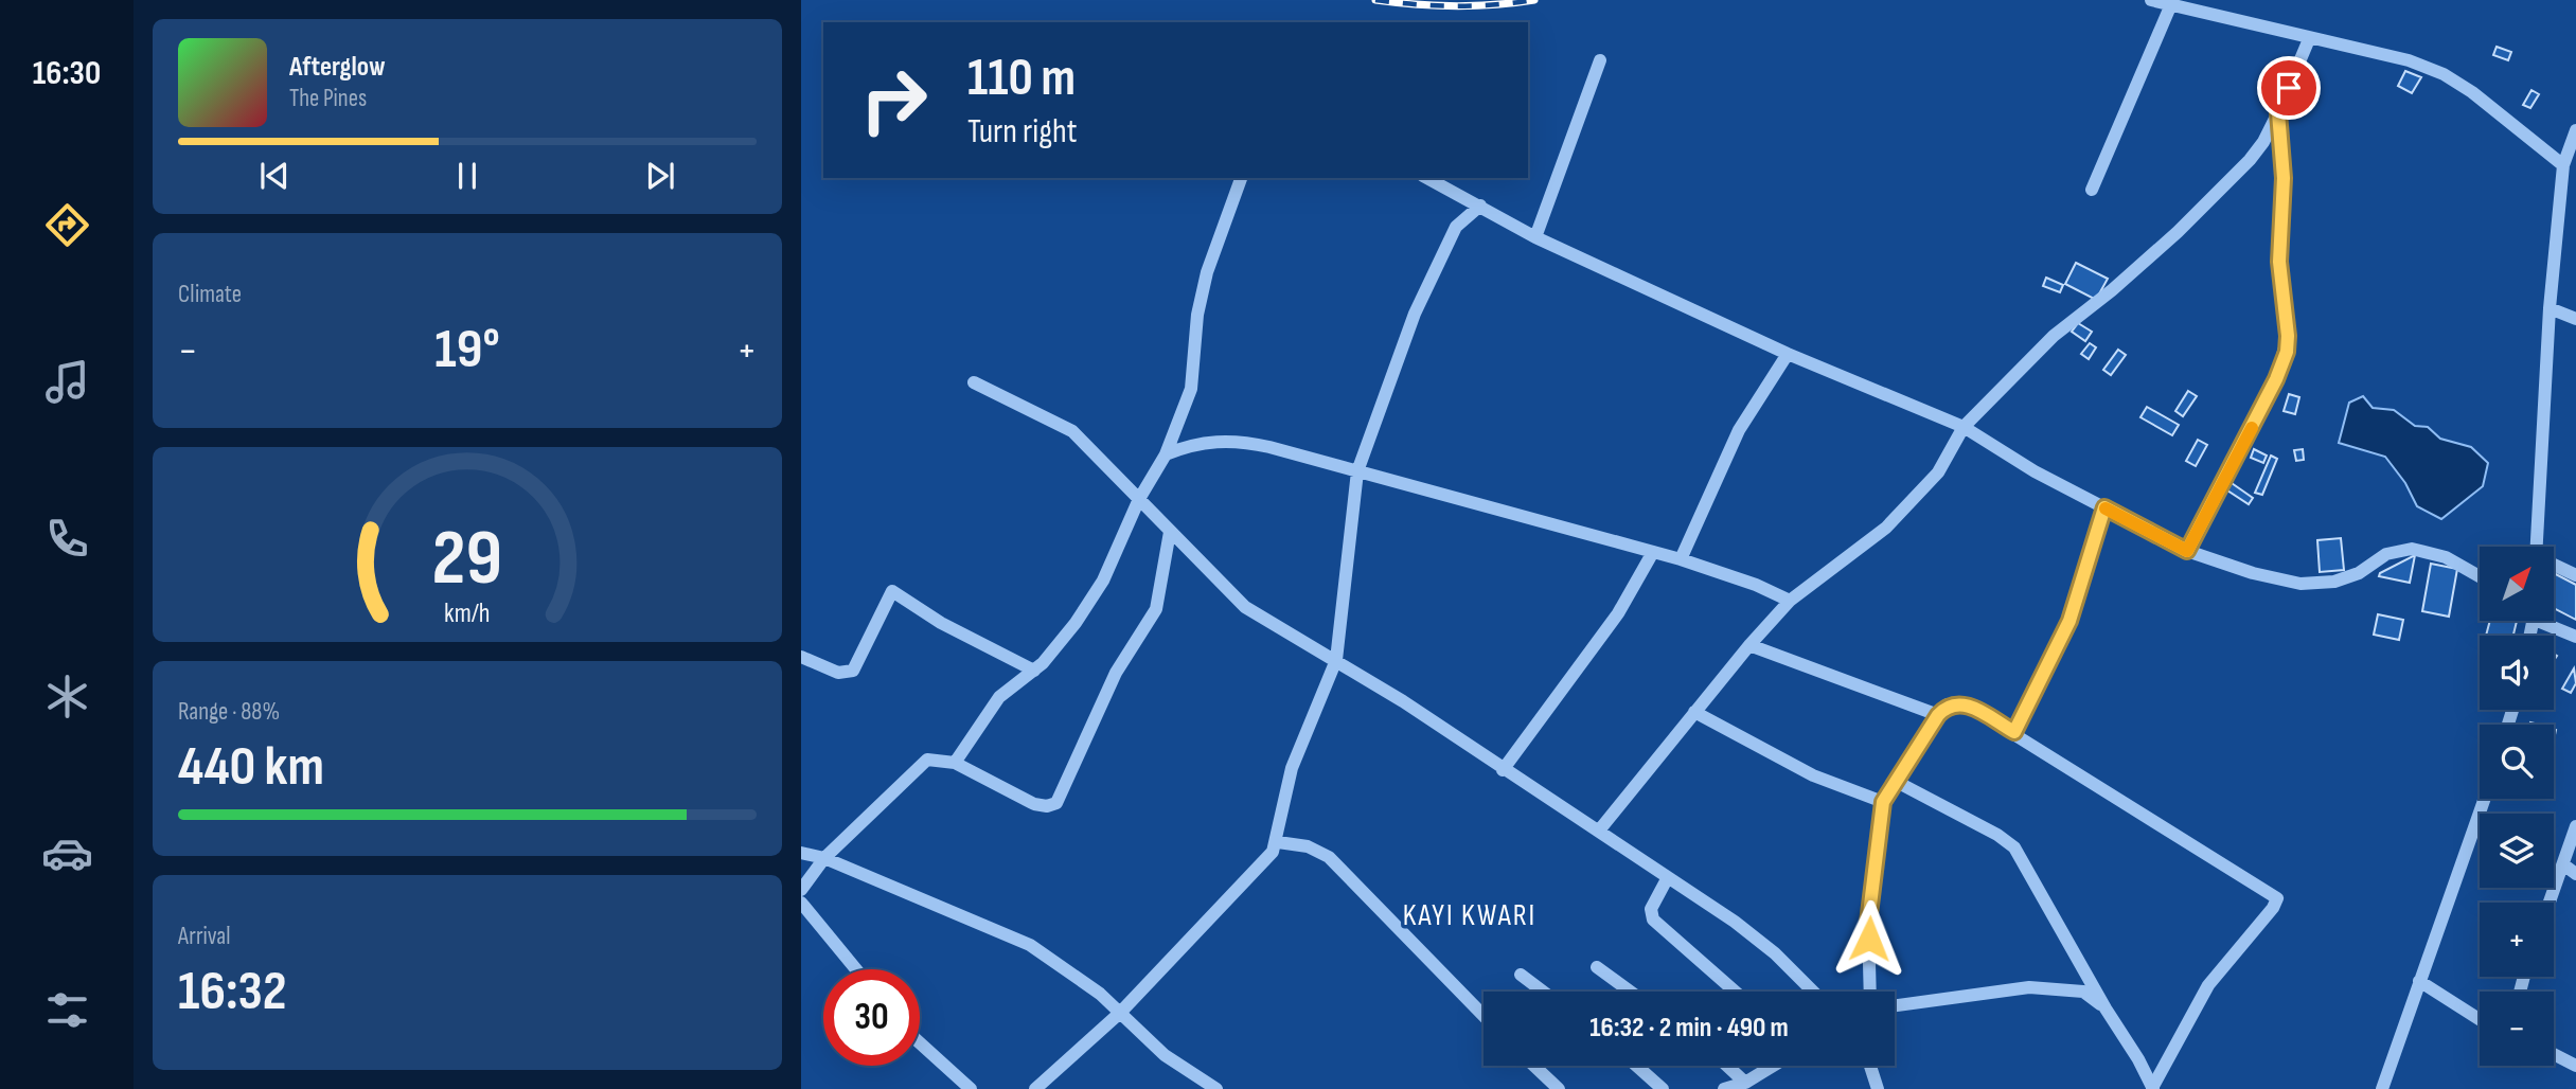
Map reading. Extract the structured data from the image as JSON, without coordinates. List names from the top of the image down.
{
  "districts": ["KAYI KWARI"],
  "north": "top right",
  "page": {
    "tabs": "16:30",
    "turn": ["110 m", "Turn right"],
    "song": ["Afterglow", "The Pines"],
    "tile": [
      "Climate",
      ["Range · 88%", "440 km"],
      ["Arrival", "16:32"]
    ],
    "heat": ["−", "19°", "+"],
    "map_buttons": ["+", "−"],
    "limit": "30",
    "trip": "16:32 · 2 min · 490 m",
    "gauge": ["29", "km/h"]
  }
}
